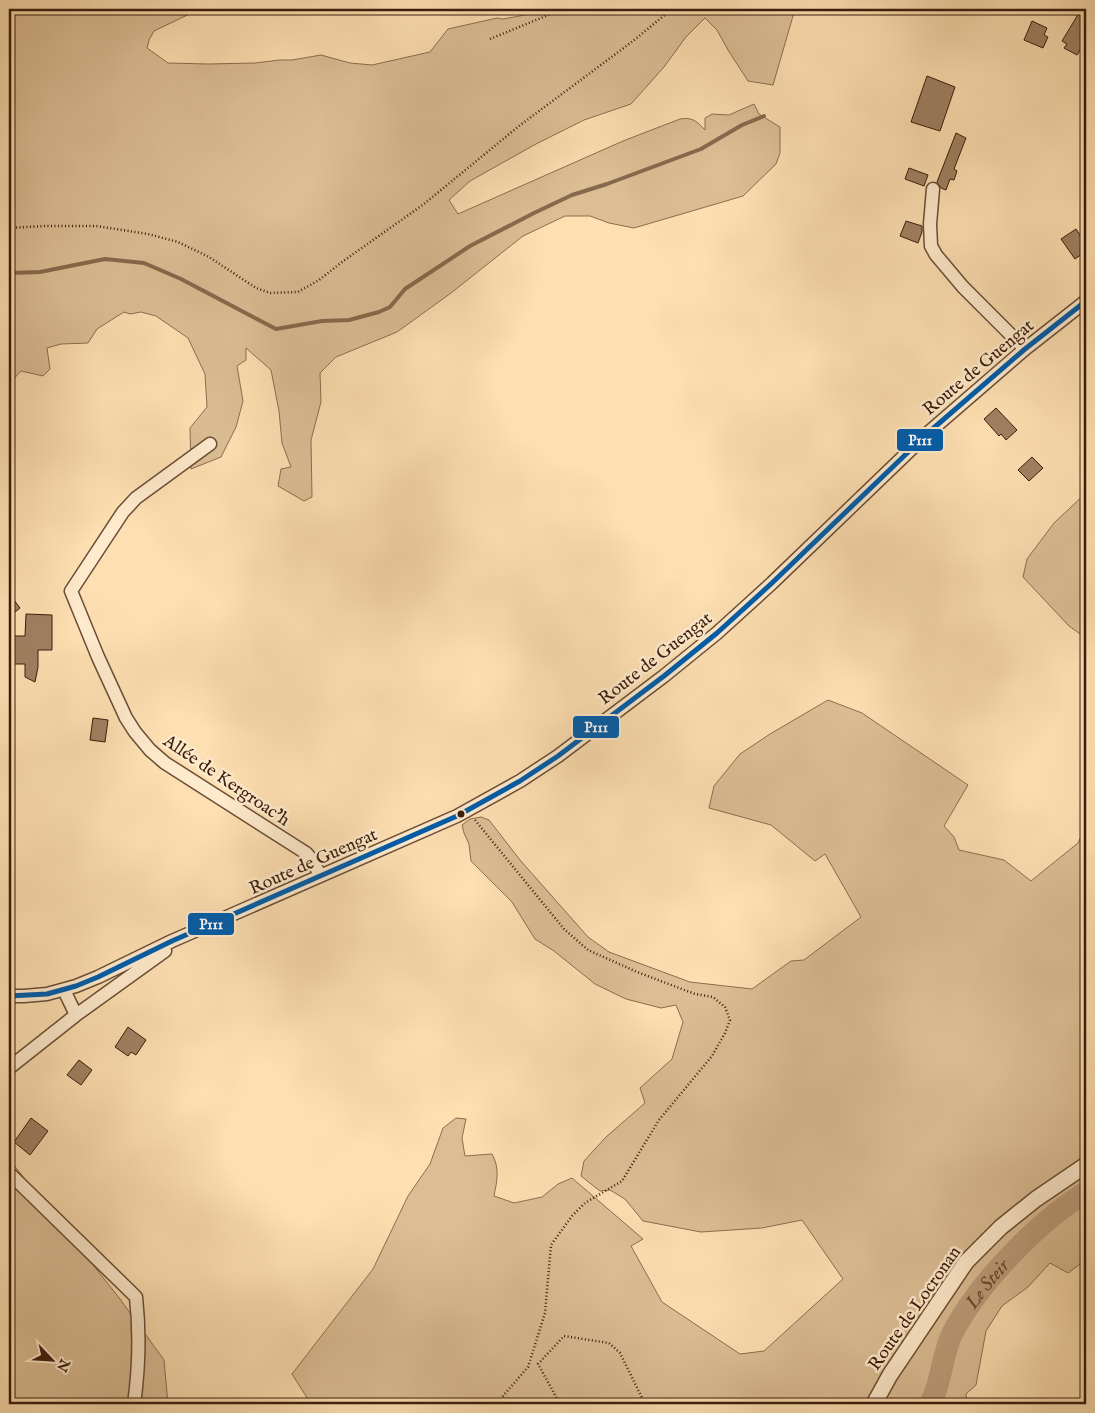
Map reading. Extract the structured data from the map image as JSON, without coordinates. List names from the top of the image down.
{
  "streets": {
    "street": ["Route de Guengat", "Allée de Kergroac'h", "Route de Locronan"]
  },
  "crossings": [
    ["Route de Guengat", "Allée de Kergroac'h"]
  ],
  "water": ["Le Steir"],
  "lines": ["transit line P111"],
  "north": "bottom right"
}
